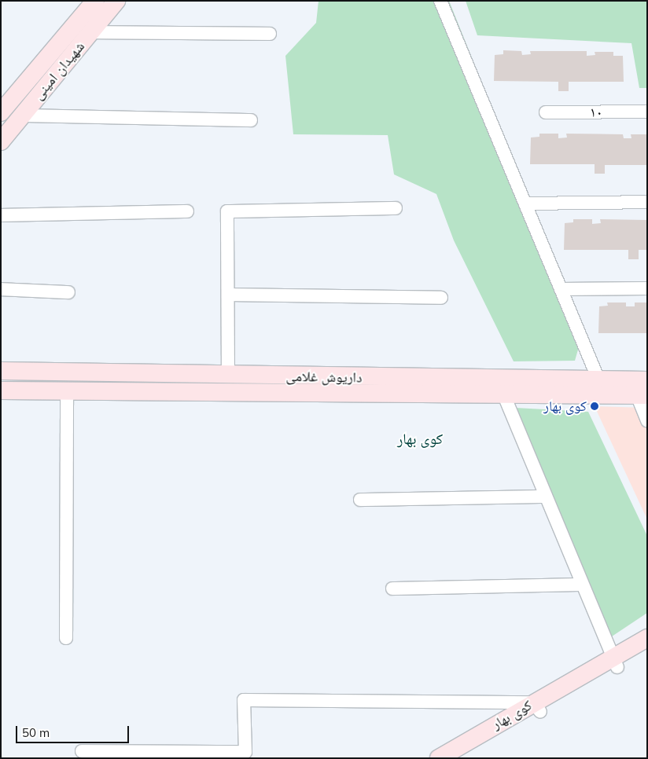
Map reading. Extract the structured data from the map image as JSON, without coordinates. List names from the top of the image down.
{
  "streets": {
    "street": [
      "شهیدان امینی",
      "۱۰",
      "داریوش غلامی",
      "کوی بهار"
    ]
  },
  "districts": ["کوی بهار"],
  "places": ["کوی بهار"],
  "scale_bar": "50 m"
}
